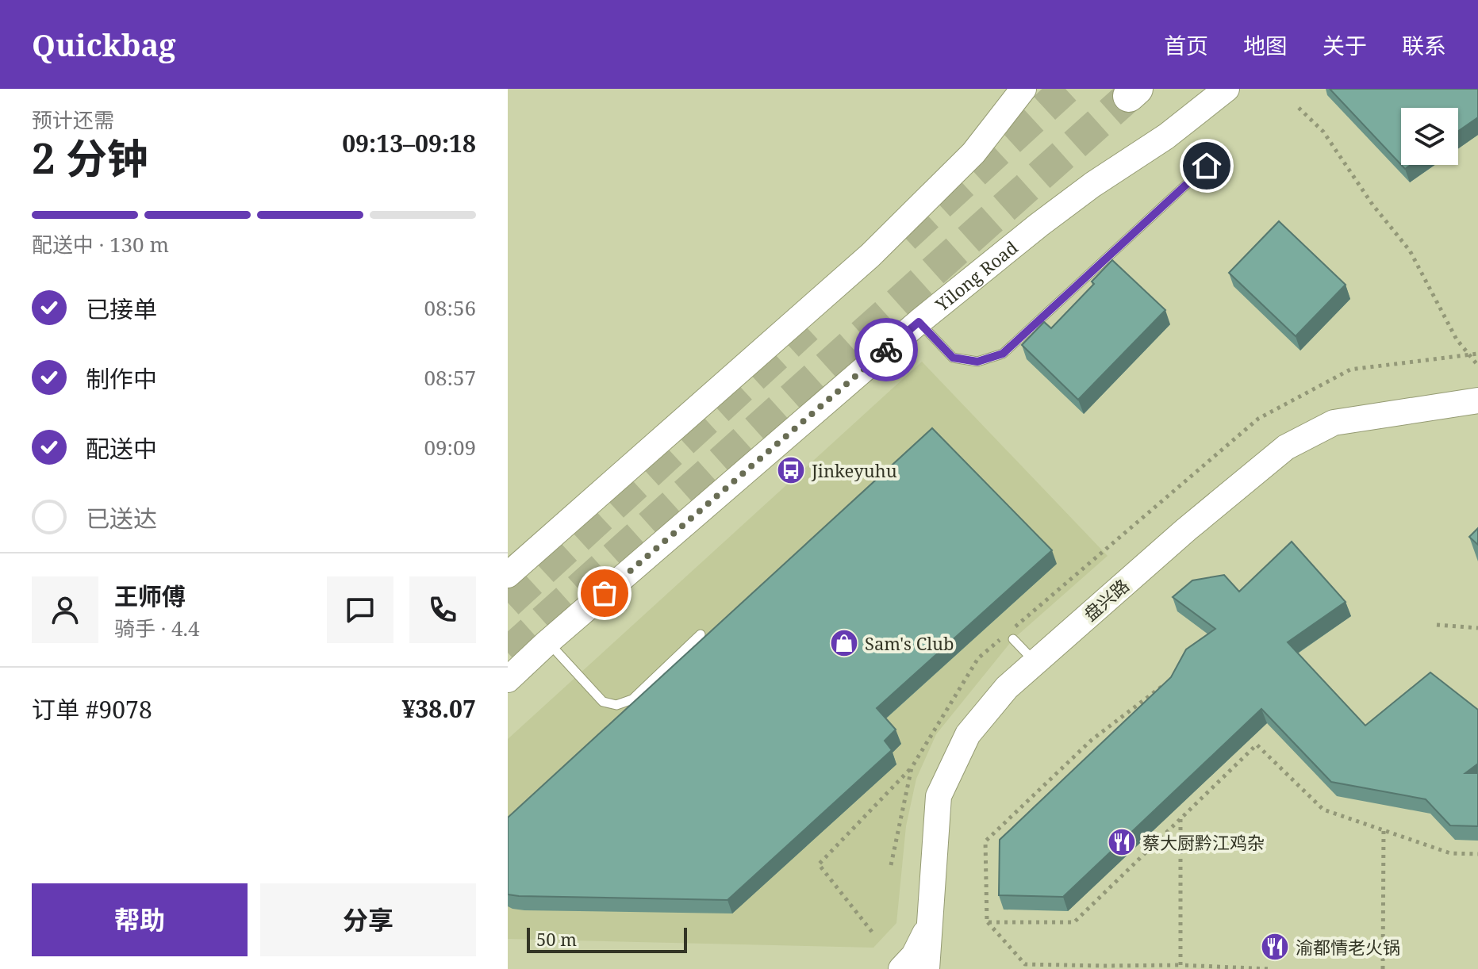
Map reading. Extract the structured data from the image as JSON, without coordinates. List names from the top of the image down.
{
  "streets": {
    "main road": ["Yilong Road", "盘兴路"]
  },
  "places": {
    "bus stop": ["Jinkeyuhu"],
    "shop": ["Sam's Club"],
    "restaurant": ["蔡大厨黔江鸡杂", "渝都情老火锅"]
  },
  "scale_bar": "50 m",
  "page": {
    "header": "Quickbag",
    "nav": [
      "首页",
      "地图",
      "关于",
      "联系"
    ],
    "heading": ["2 分钟", "预计还需", "09:13–09:18"],
    "panel": [
      "王师傅",
      "骑手 · 4.4",
      "订单 #9078",
      "¥38.07"
    ],
    "bar": "配送中 · 130 m",
    "list": [
      ["已接单", "08:56"],
      ["制作中", "08:57"],
      ["配送中", "09:09"],
      "已送达"
    ],
    "buttons": ["帮助", "分享"],
    "scale": "50 m"
  }
}
